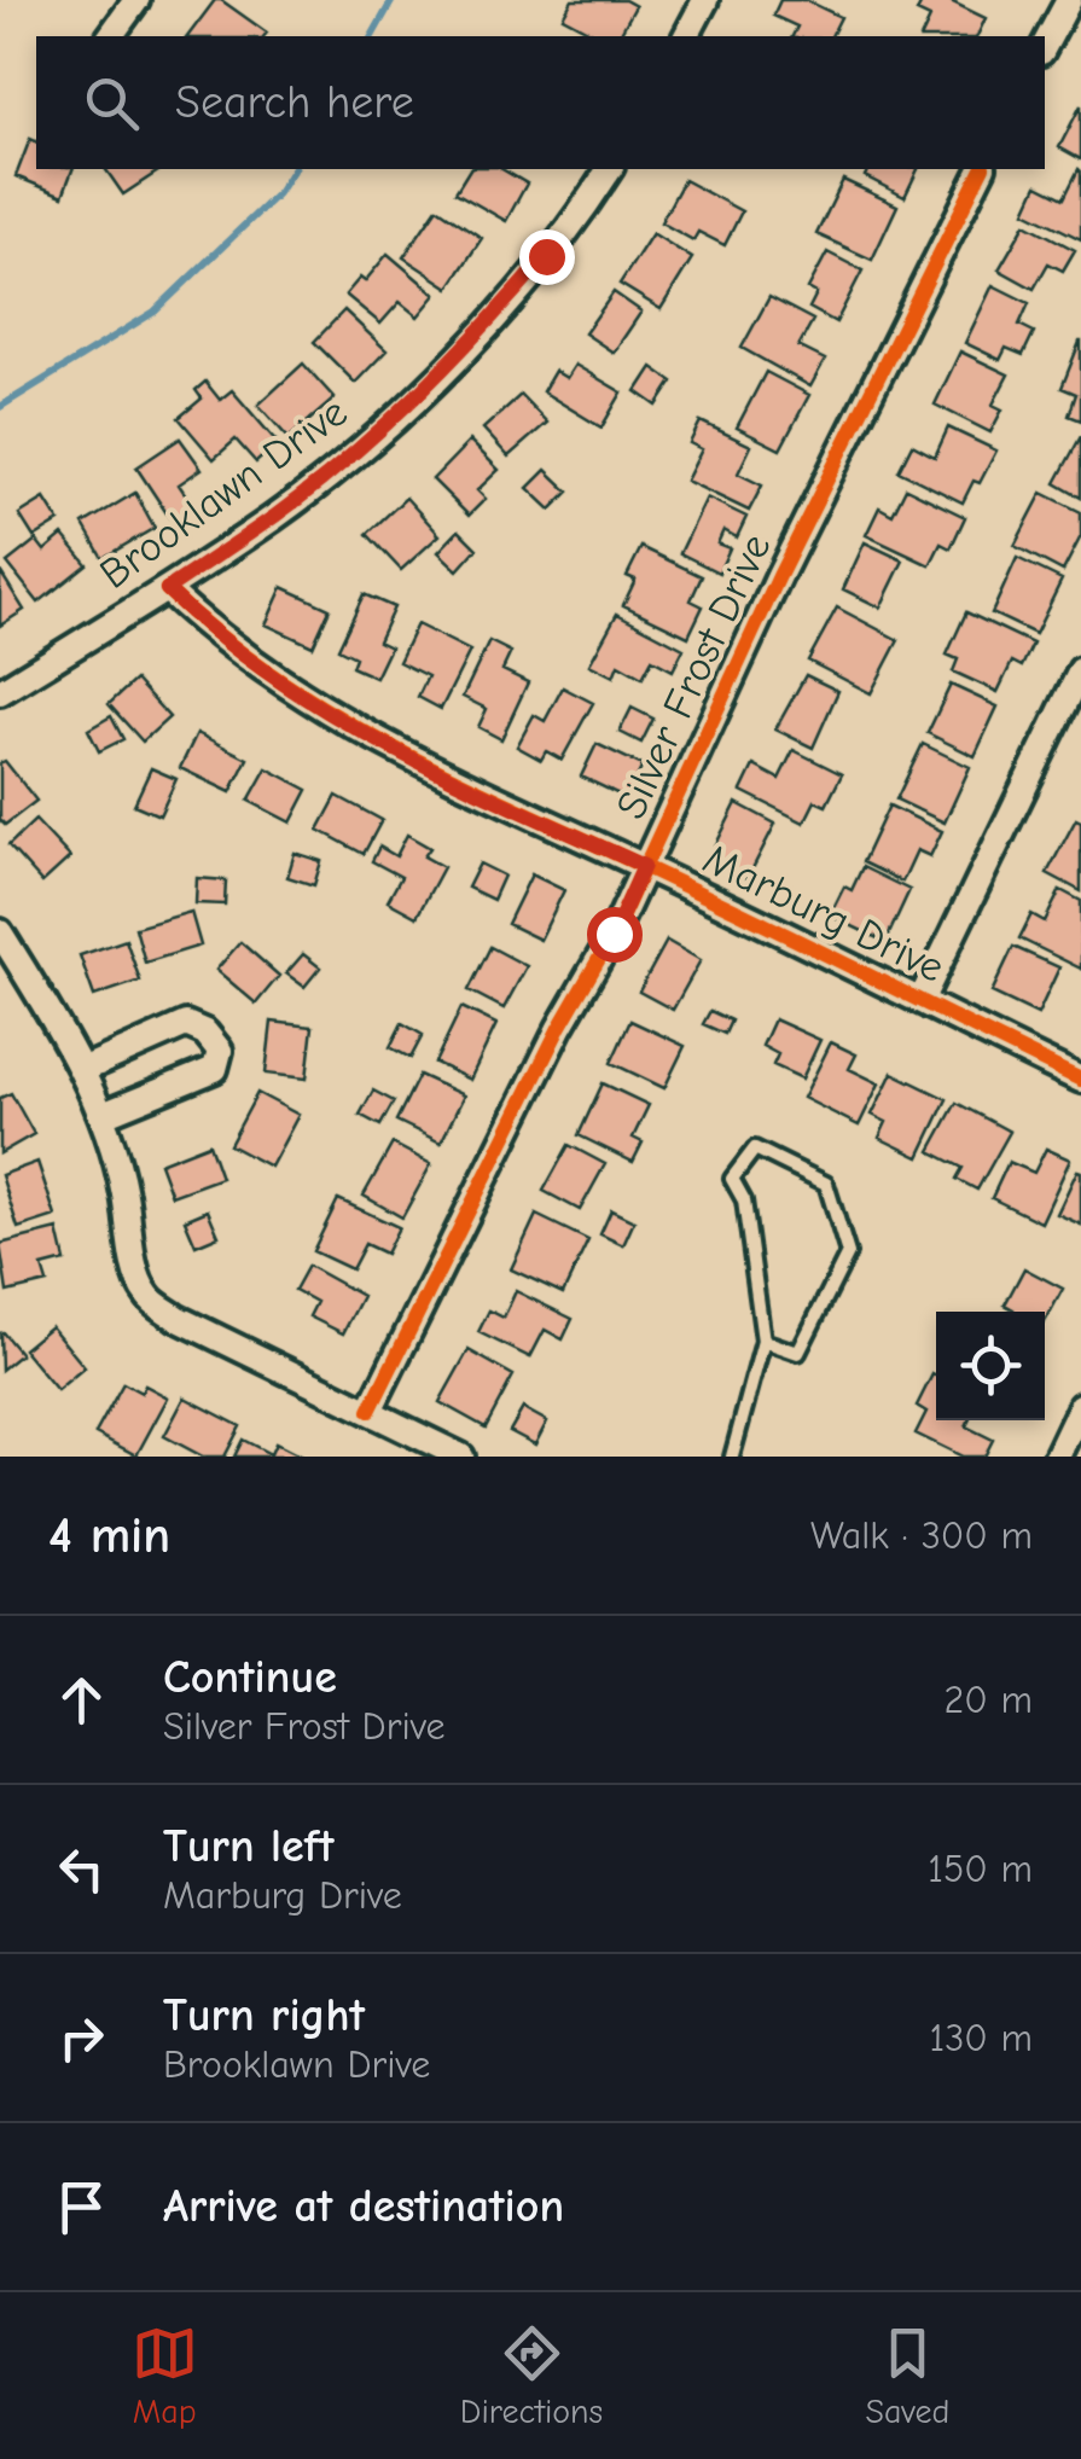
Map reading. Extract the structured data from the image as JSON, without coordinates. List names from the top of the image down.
{
  "streets": {
    "street": ["Brooklawn Drive", "Silver Frost Drive", "Marburg Drive"]
  },
  "crossings": [
    ["Brooklawn Drive", "Marburg Drive"],
    ["Silver Frost Drive", "Marburg Drive"]
  ],
  "page": {
    "search": "Search here",
    "heading": ["4 min", "Walk · 300 m"],
    "list": [
      ["Continue", "Silver Frost Drive", "20 m"],
      ["Turn left", "Marburg Drive", "150 m"],
      ["Turn right", "Brooklawn Drive", "130 m"],
      "Arrive at destination"
    ],
    "nav": ["Map", "Directions", "Saved"]
  }
}
